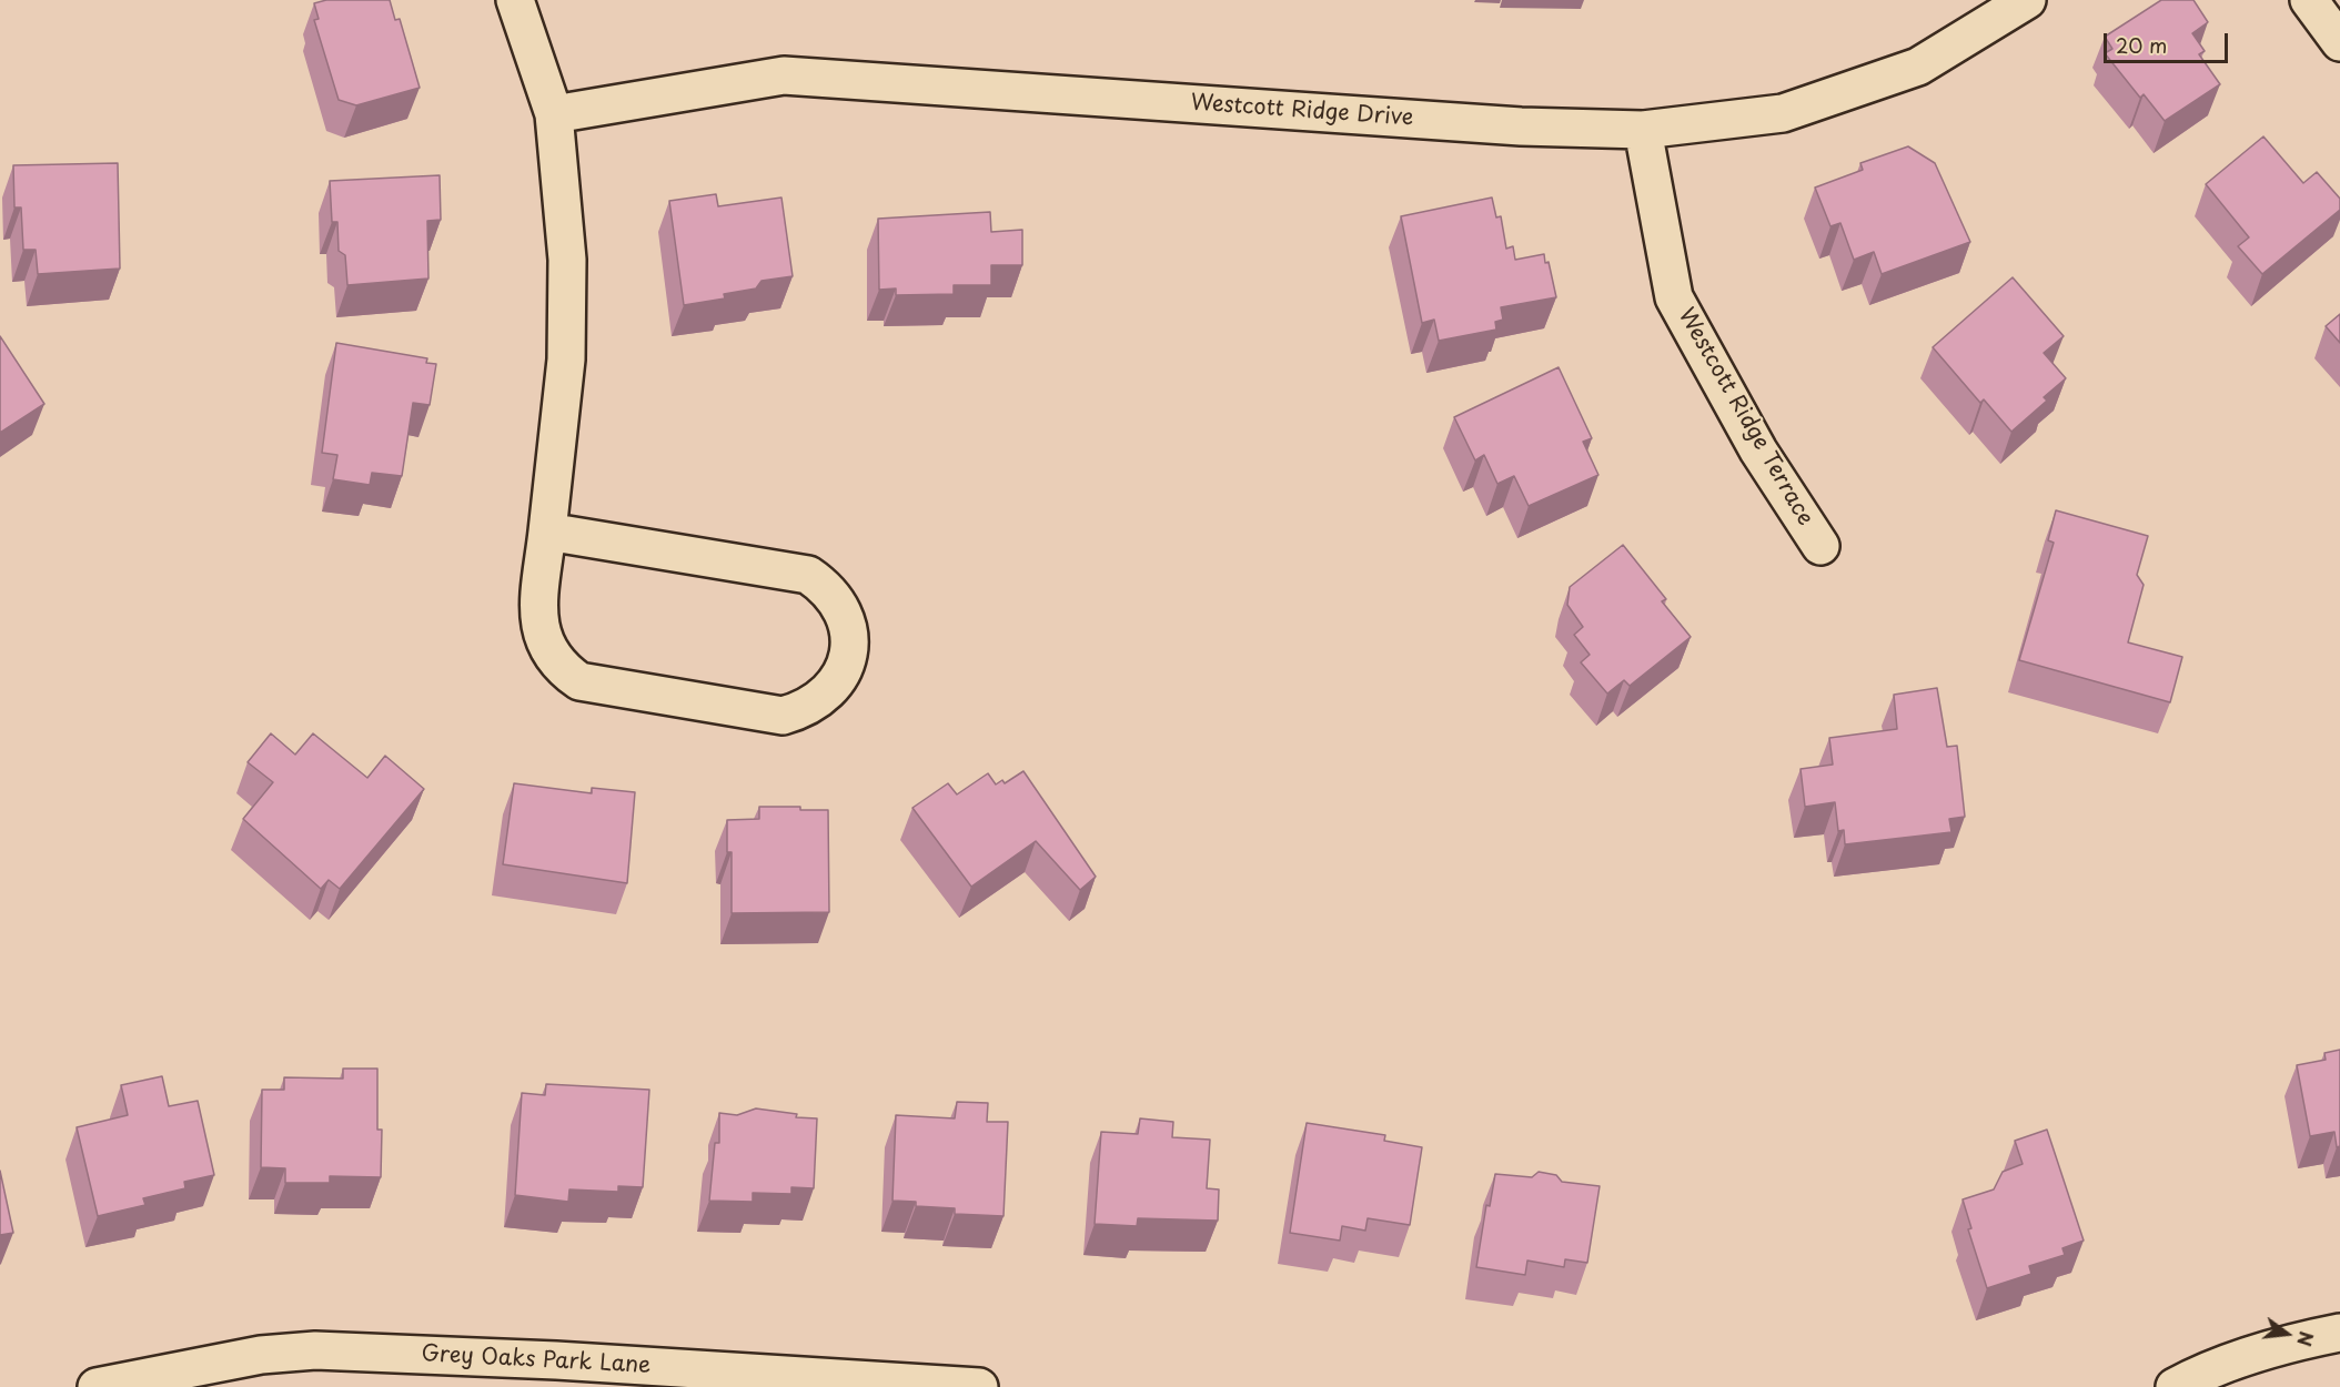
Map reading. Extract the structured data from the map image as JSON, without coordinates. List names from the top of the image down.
{
  "streets": {
    "street": ["Westcott Ridge Drive", "Westcott Ridge Terrace", "Grey Oaks Park Lane"]
  },
  "crossings": [
    ["Westcott Ridge Drive", "Westcott Ridge Terrace"]
  ],
  "scale_bar": "20 m",
  "north": "right"
}
